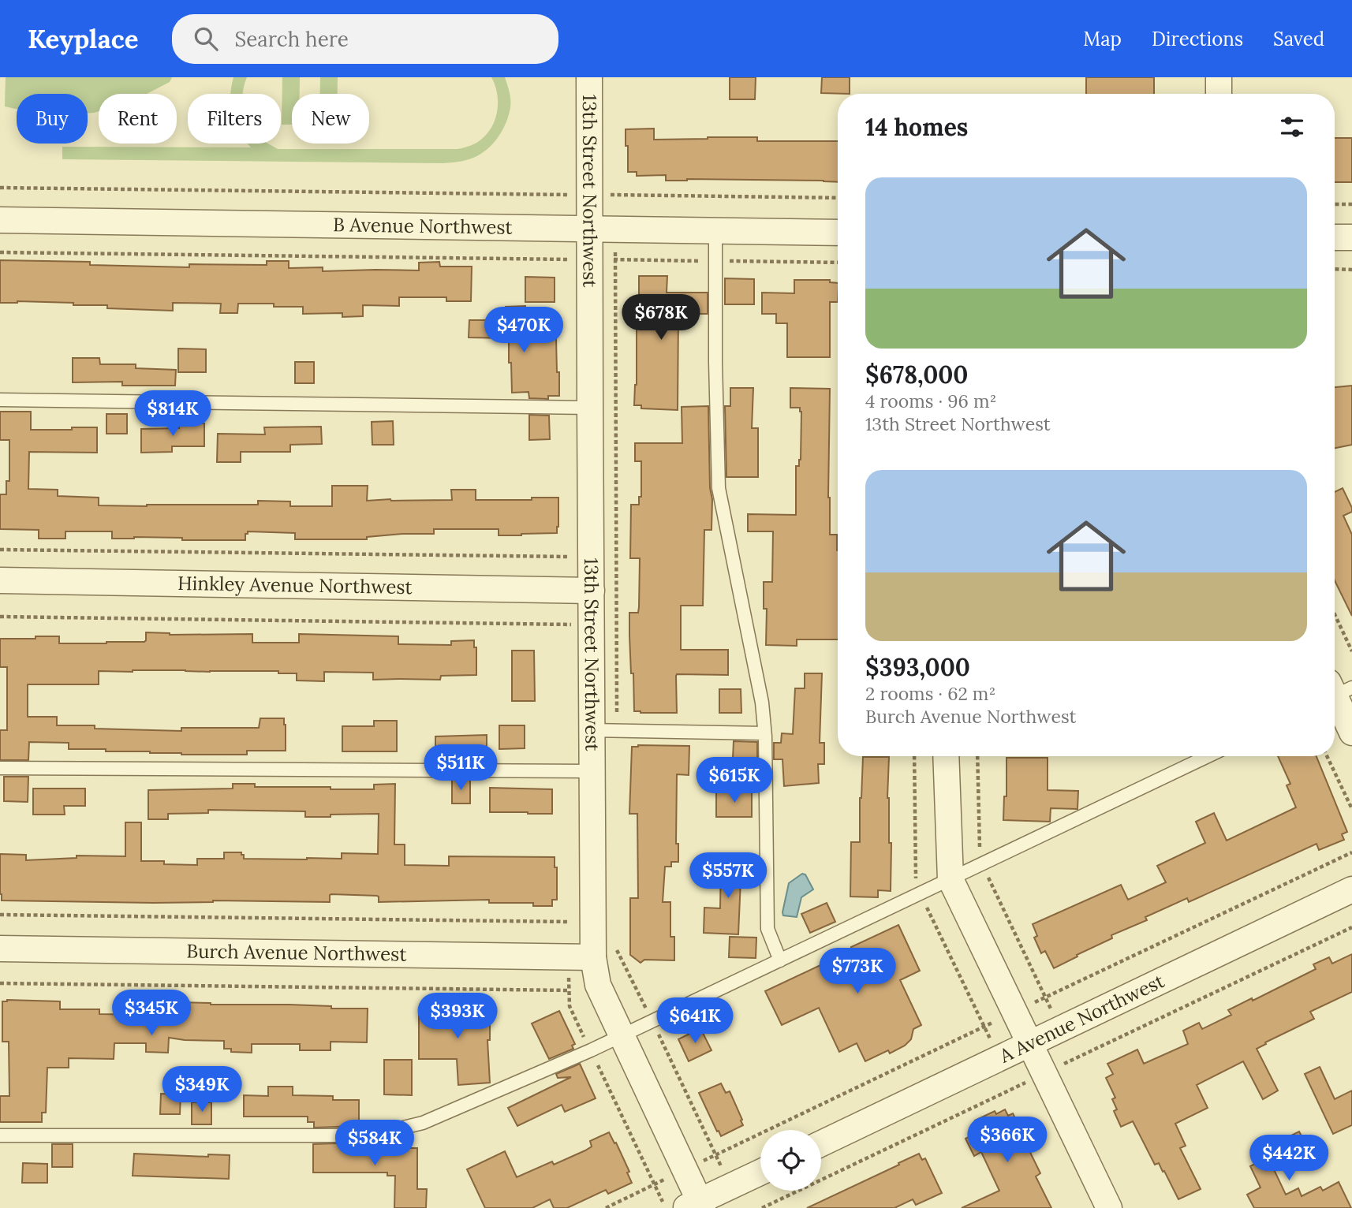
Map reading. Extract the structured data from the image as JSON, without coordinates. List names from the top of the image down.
{
  "streets": {
    "street": [
      "13th Street Northwest",
      "B Avenue Northwest",
      "Hinkley Avenue Northwest",
      "Burch Avenue Northwest",
      "A Avenue Northwest"
    ]
  },
  "crossings": [
    ["13th Street Northwest", "B Avenue Northwest"],
    ["13th Street Northwest", "Hinkley Avenue Northwest"],
    ["13th Street Northwest", "Burch Avenue Northwest"]
  ],
  "page": {
    "header": "Keyplace",
    "search": "Search here",
    "nav": ["Map", "Directions", "Saved"],
    "chip": [
      "Buy",
      "Rent",
      "Filters",
      "New"
    ],
    "heading": "14 homes",
    "list": [
      {
        "name": "$678,000",
        "note": "4 rooms · 96 m² · 13th Street Northwest"
      },
      {
        "name": "$393,000",
        "note": "2 rooms · 62 m² · Burch Avenue Northwest"
      }
    ],
    "price": [
      "$678K",
      "$470K",
      "$814K",
      "$511K",
      "$615K",
      "$557K",
      "$773K",
      "$345K",
      "$393K",
      "$641K",
      "$349K",
      "$366K",
      "$584K",
      "$442K"
    ]
  }
}
